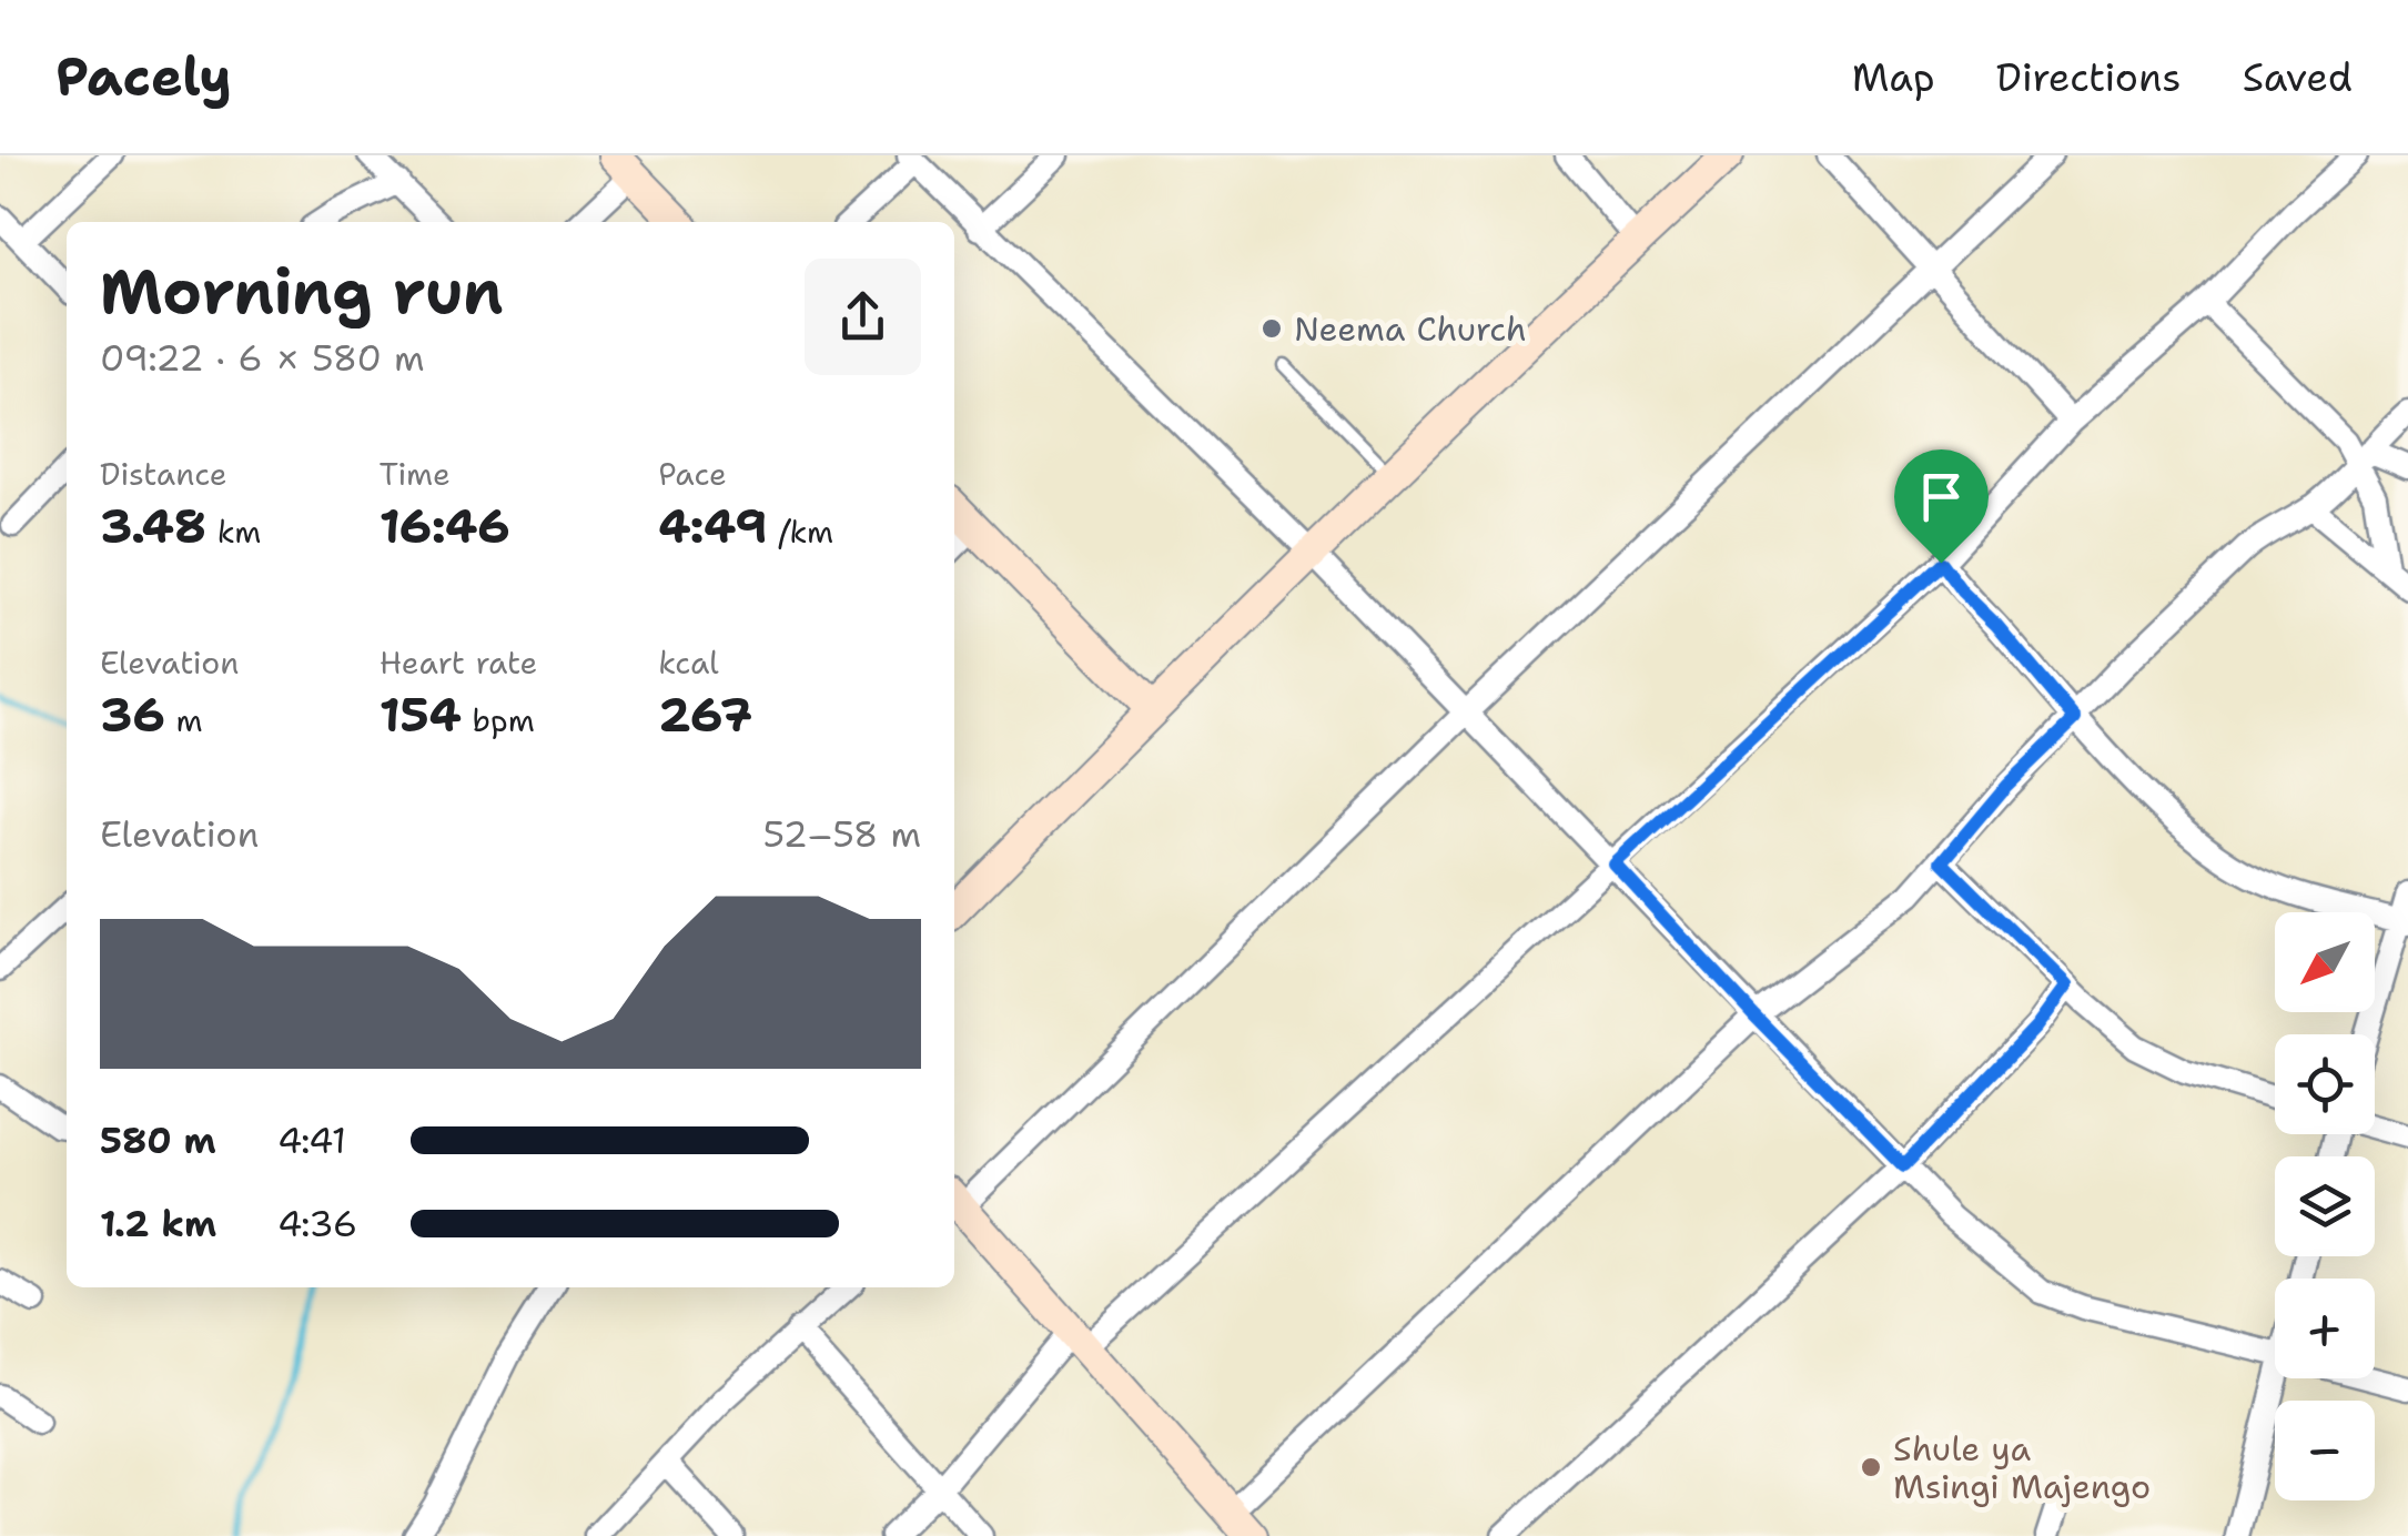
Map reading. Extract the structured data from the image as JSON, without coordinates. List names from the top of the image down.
{
  "places": ["Neema Church", "Shule ya Msingi Majengo"],
  "north": "bottom left",
  "page": {
    "header": "Pacely",
    "nav": ["Map", "Directions", "Saved"],
    "heading": ["Morning run", "09:22 · 6 × 580 m"],
    "stats": [
      ["Distance", "3.48 km"],
      ["Time", "16:46"],
      ["Pace", "4:49 /km"],
      ["Elevation", "36 m"],
      ["Heart rate", "154 bpm"],
      ["kcal", "267"]
    ],
    "chart": ["Elevation", "52–58 m"],
    "map_buttons": ["+", "−"],
    "list": [
      {
        "name": "580 m",
        "note": "4:41"
      },
      {
        "name": "1.2 km",
        "note": "4:36"
      }
    ]
  }
}
